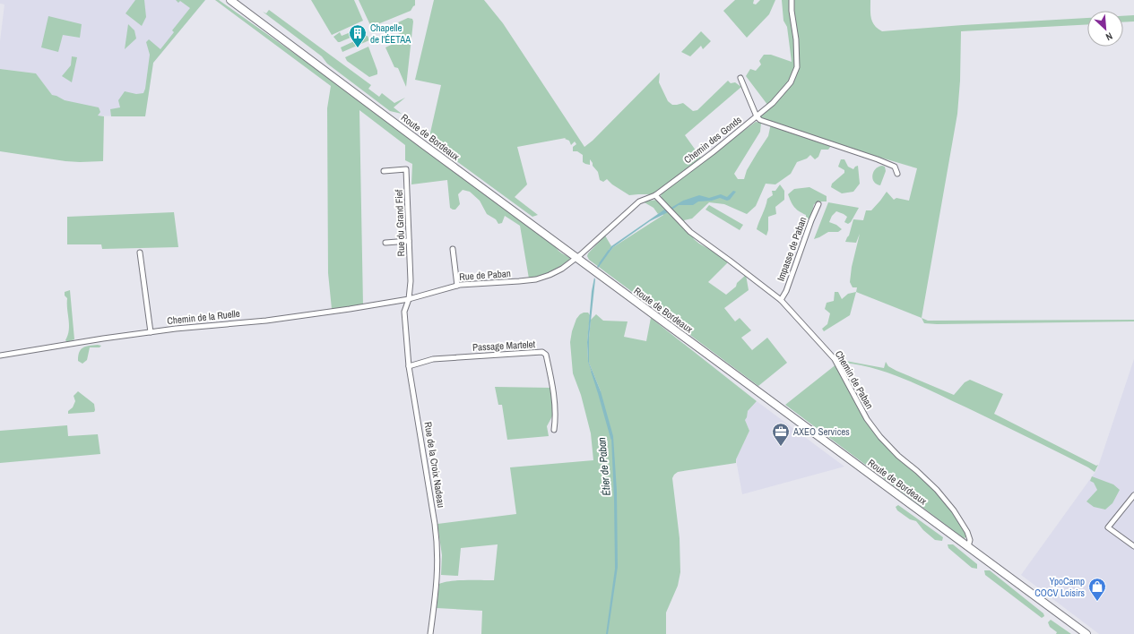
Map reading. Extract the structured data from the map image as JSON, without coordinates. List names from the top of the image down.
{
  "streets": {
    "main road": ["Route de Bordeaux"],
    "street": [
      "Chemin des Gonds",
      "Rue du Grand Fief",
      "Impasse de Paban",
      "Rue de Paban",
      "Chemin de la Ruelle",
      "Passage Martelet",
      "Chemin de Paban",
      "Rue de la Croix Nadeau"
    ]
  },
  "crossings": [
    ["Route de Bordeaux", "Chemin des Gonds"],
    ["Route de Bordeaux", "Rue de Paban"],
    ["Route de Bordeaux", "Chemin de Paban"],
    ["Chemin des Gonds", "Rue de Paban"],
    ["Chemin des Gonds", "Chemin de Paban"],
    ["Rue du Grand Fief", "Rue de Paban"],
    ["Rue du Grand Fief", "Chemin de la Ruelle"],
    ["Rue du Grand Fief", "Rue de la Croix Nadeau"],
    ["Impasse de Paban", "Chemin de Paban"],
    ["Rue de Paban", "Chemin de la Ruelle"],
    ["Rue de Paban", "Rue de la Croix Nadeau"],
    ["Chemin de la Ruelle", "Rue de la Croix Nadeau"],
    ["Passage Martelet", "Rue de la Croix Nadeau"]
  ],
  "water": ["Étier de Paban"],
  "places": {
    "building": ["Chapelle de l'ÉETAA"],
    "office": ["AXEO Services"],
    "shop": ["YpoCamp COCV Loisirs"]
  },
  "north": "bottom right"
}
